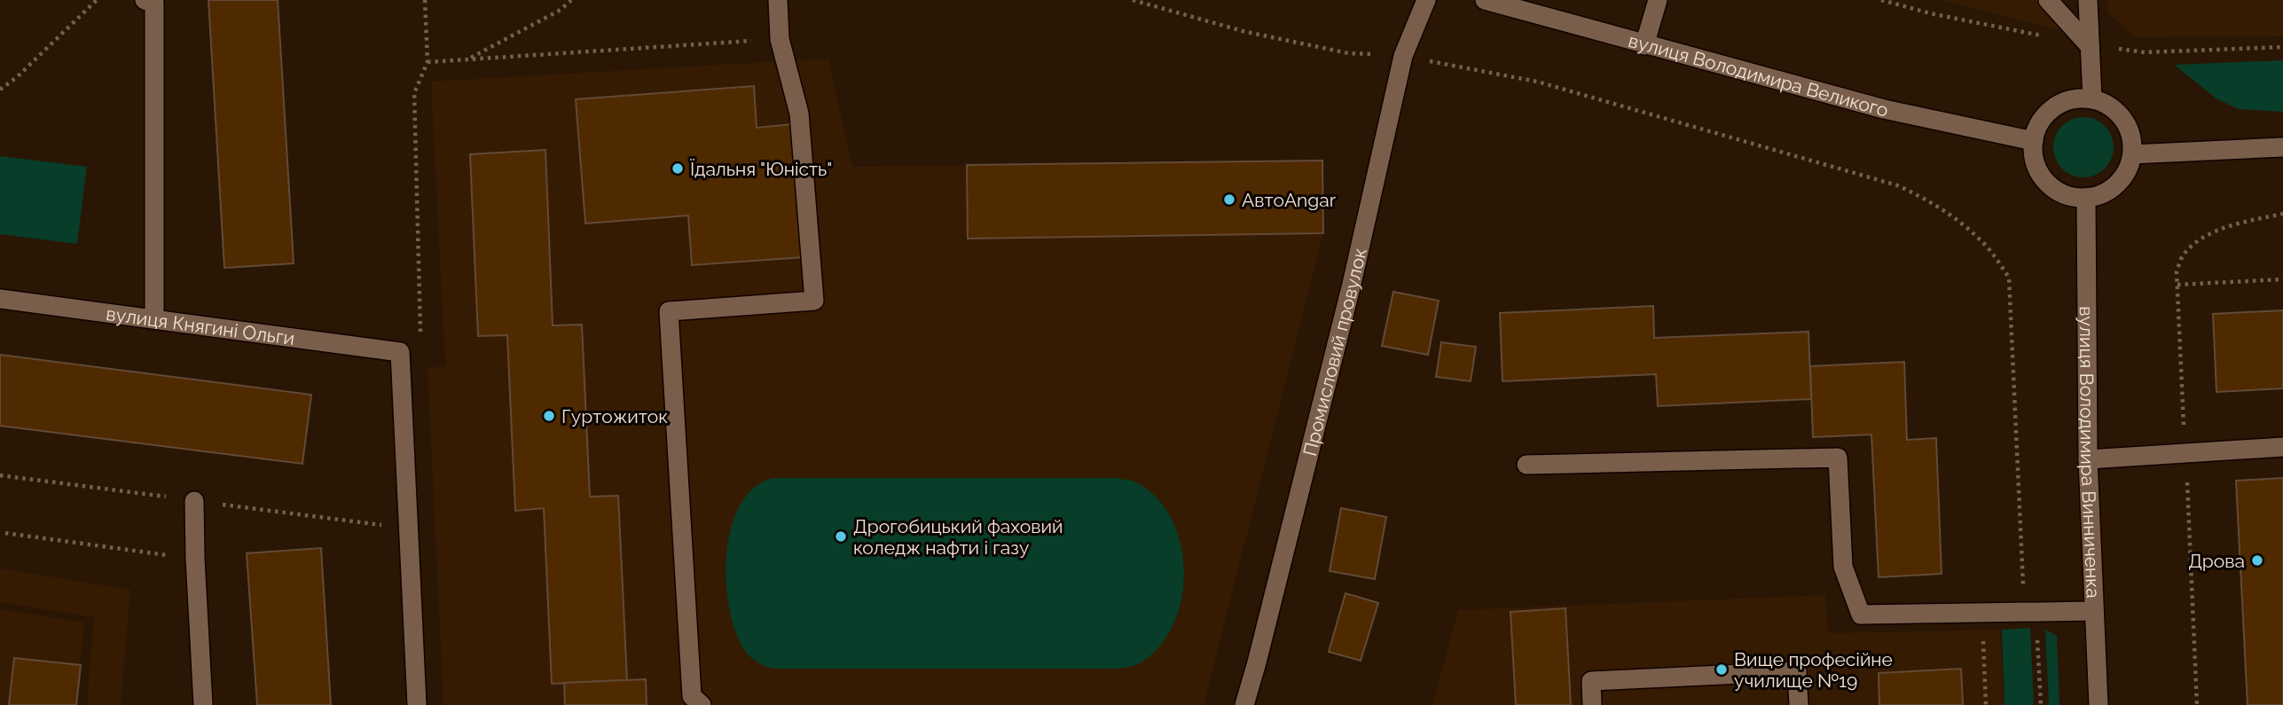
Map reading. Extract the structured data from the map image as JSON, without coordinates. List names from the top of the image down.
{
  "streets": {
    "street": [
      "вулиця Володимира Великого",
      "вулиця Княгині Ольги",
      "Промисловий провулок",
      "вулиця Володимира Винниченка"
    ]
  },
  "crossings": [
    ["вулиця Володимира Великого", "вулиця Володимира Винниченка"]
  ],
  "places": [
    "Їдальня \"Юність\"",
    "АвтоAngar",
    "Гуртожиток",
    "Дрогобицький фаховий коледж нафти і газу",
    "Дрова",
    "Вище професійне училище №19"
  ]
}
